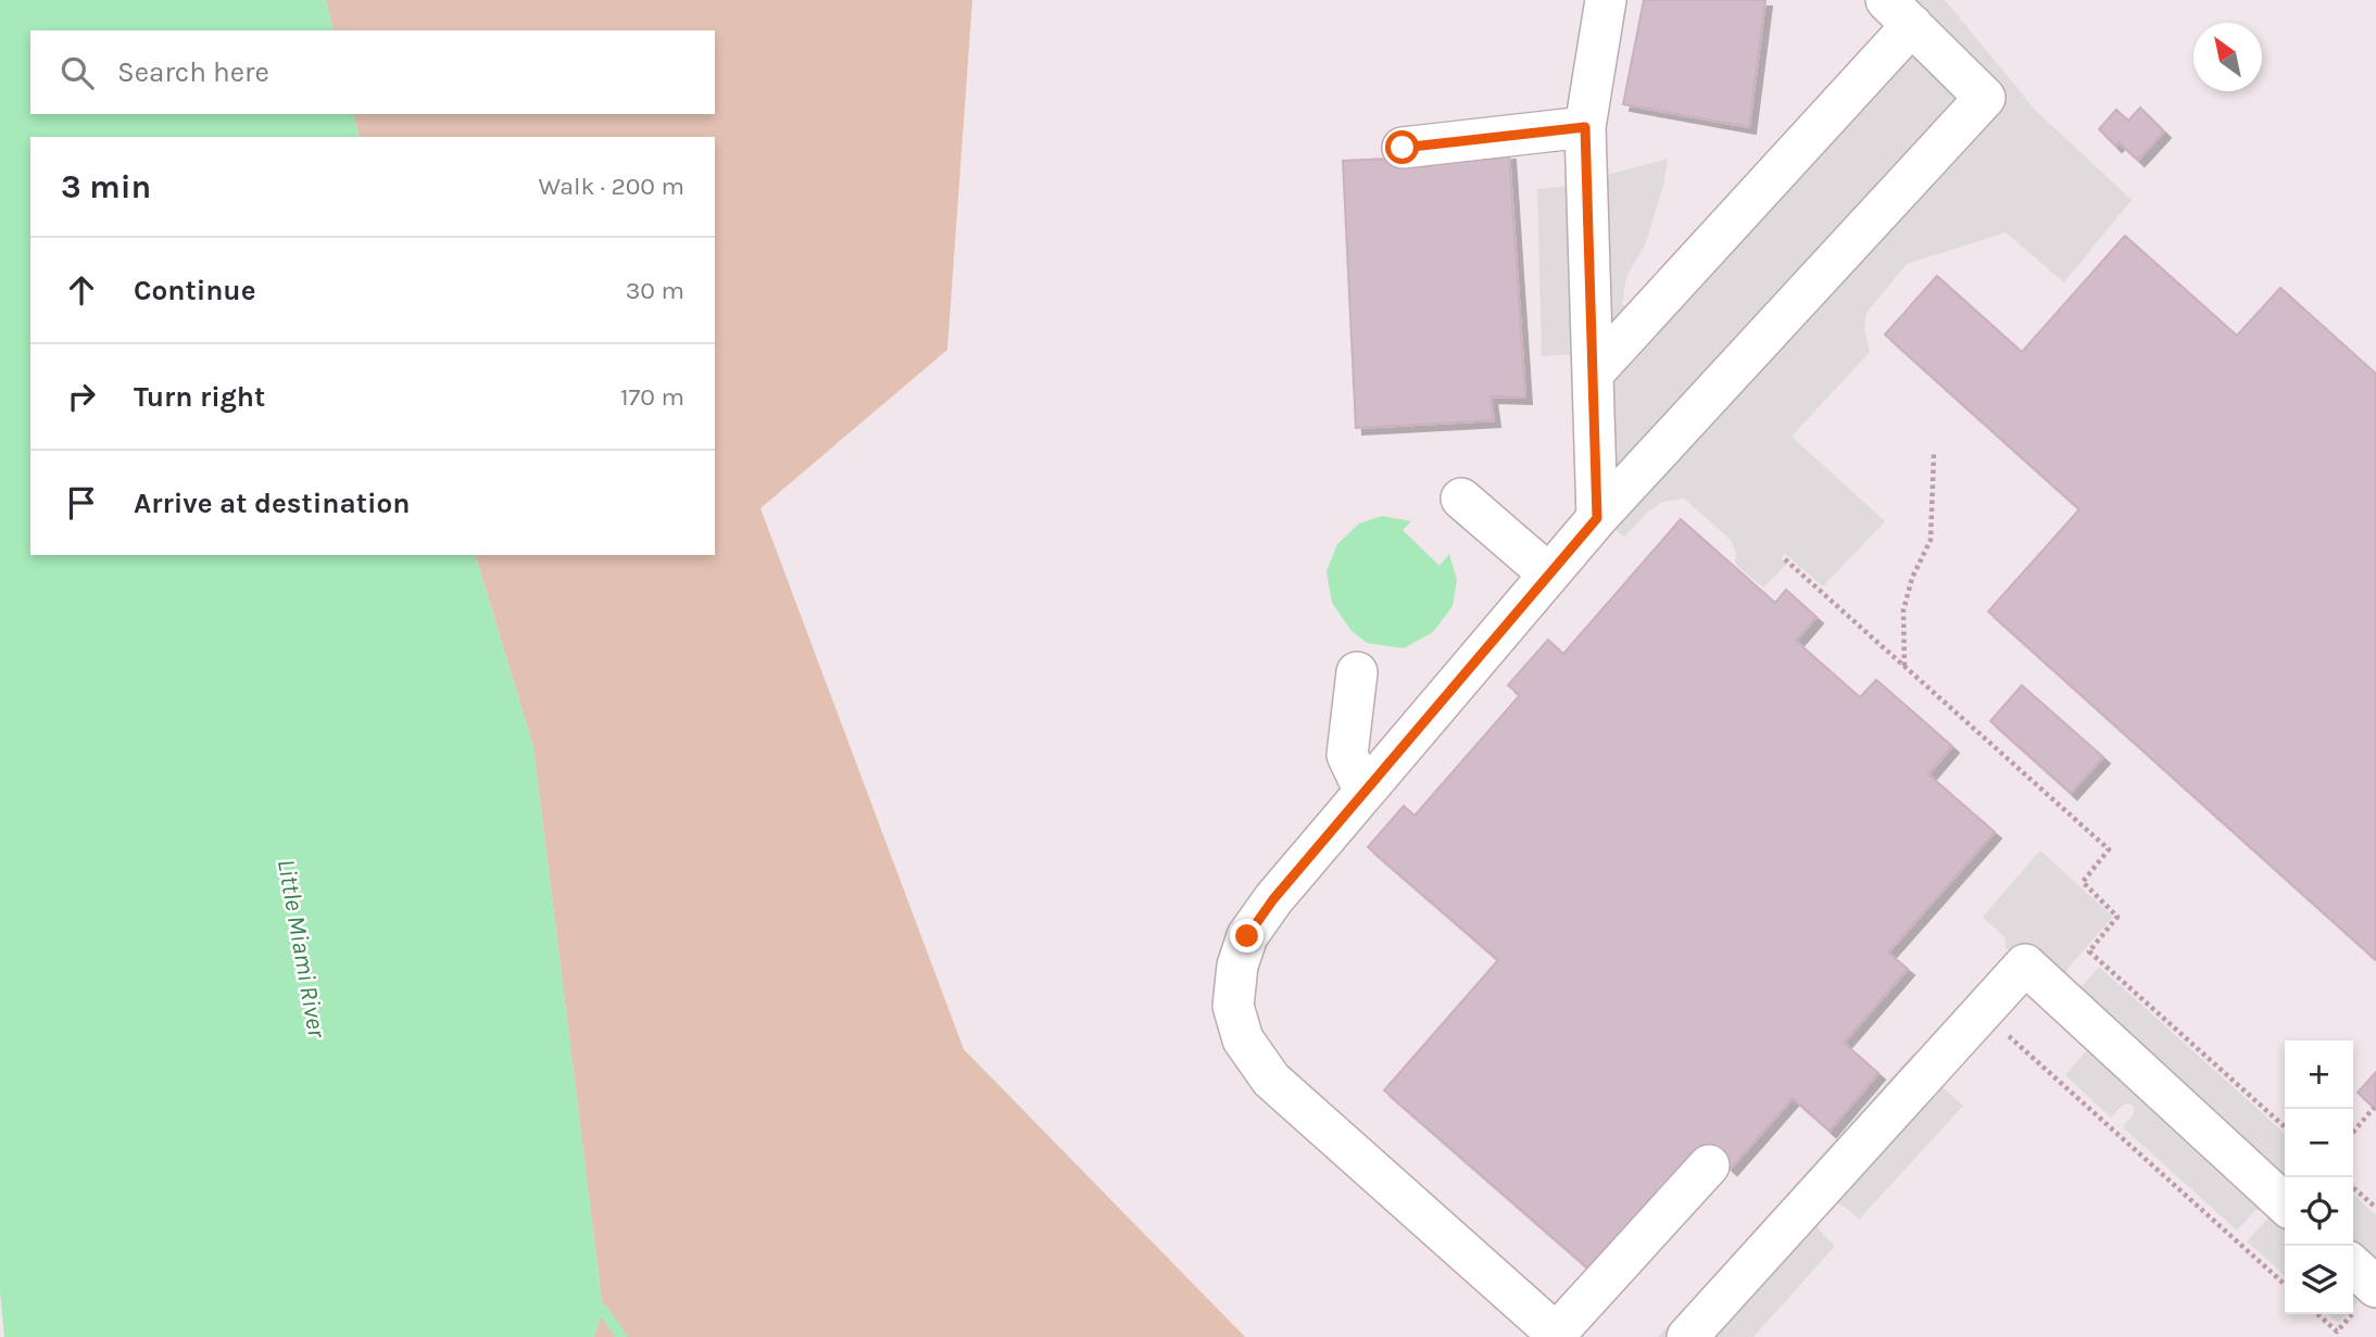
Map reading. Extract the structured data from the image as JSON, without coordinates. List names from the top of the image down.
{
  "water": ["Little Miami River"],
  "north": "top left",
  "page": {
    "search": "Search here",
    "heading": ["3 min", "Walk · 200 m"],
    "list": [
      ["Continue", "30 m"],
      ["Turn right", "170 m"],
      "Arrive at destination"
    ],
    "map_buttons": ["+", "−"]
  }
}
